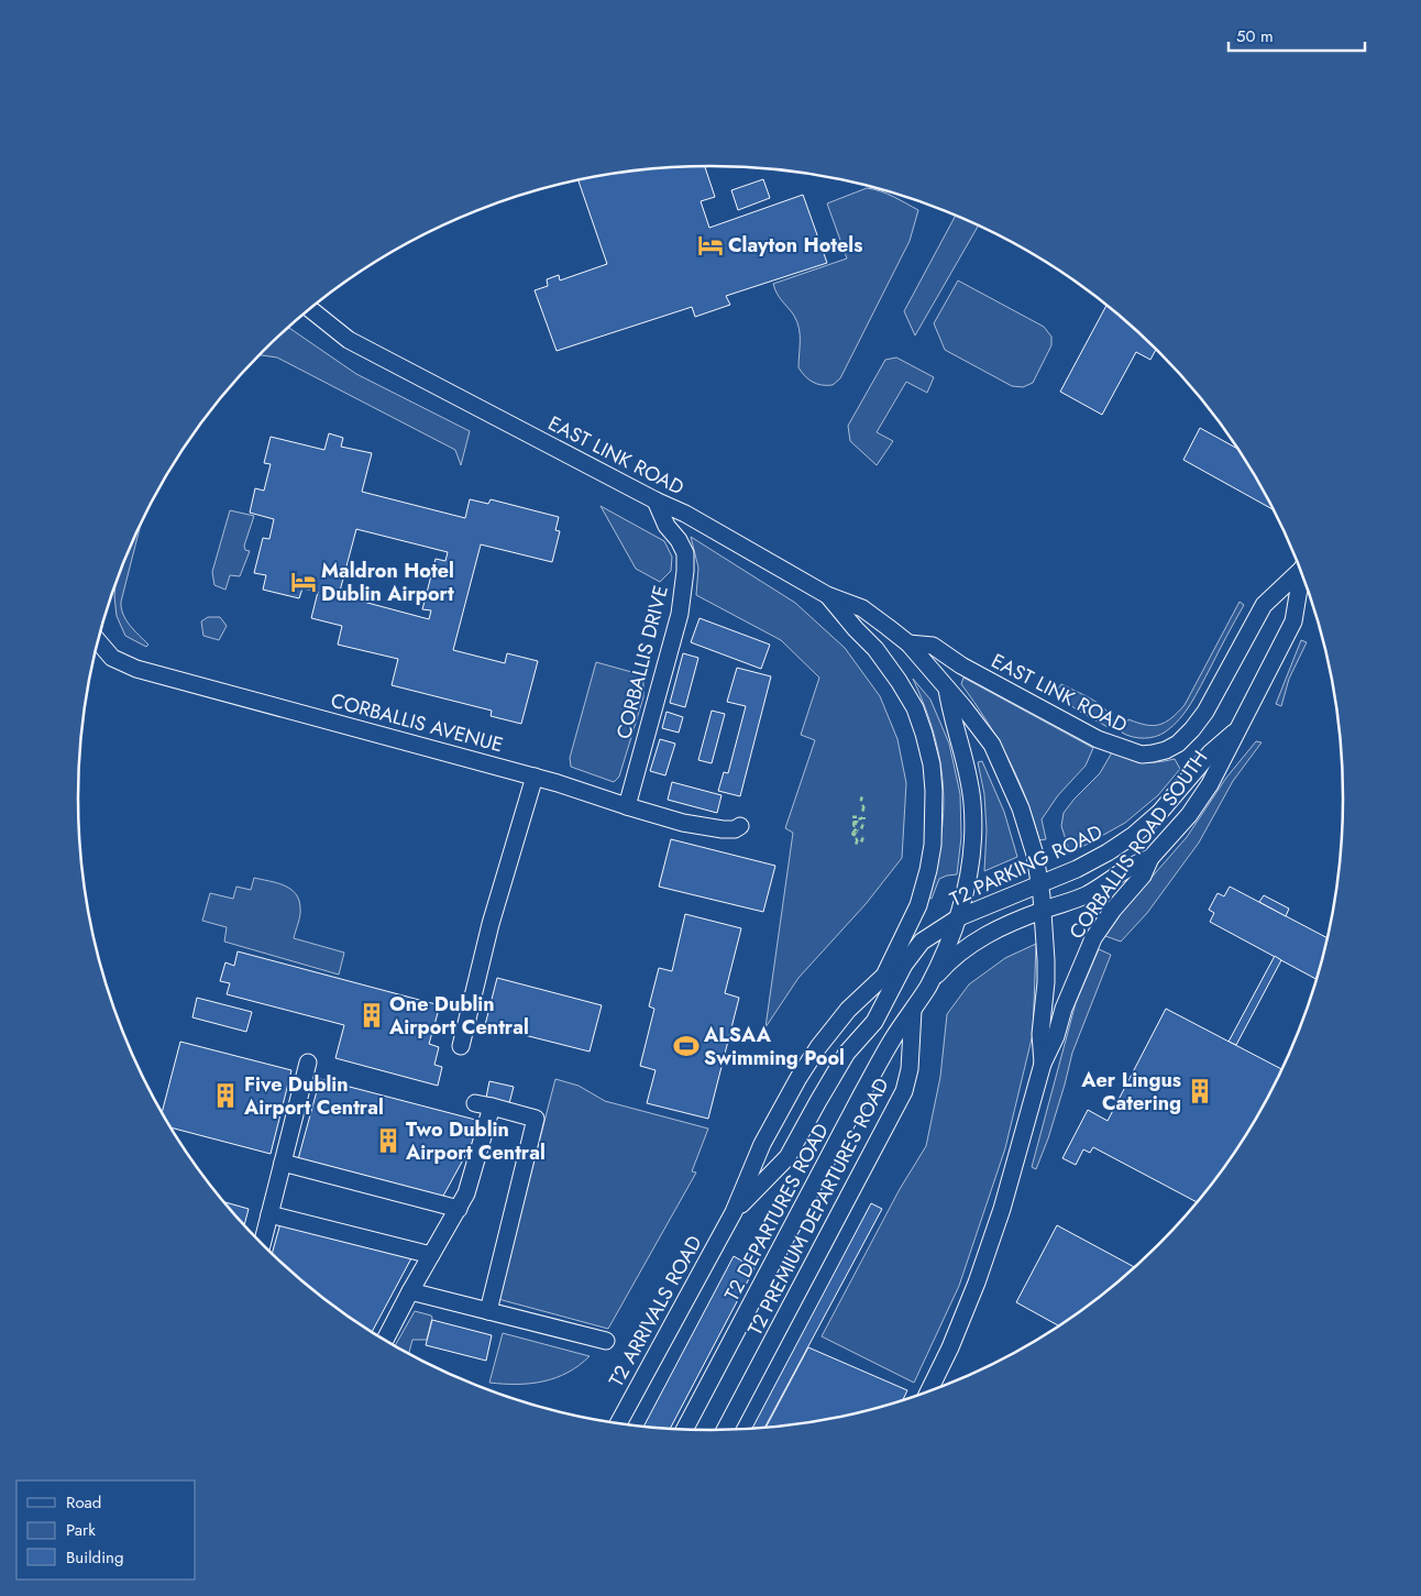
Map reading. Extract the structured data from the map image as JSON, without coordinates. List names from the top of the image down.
{
  "streets": {
    "street": [
      "EAST LINK ROAD",
      "CORBALLIS DRIVE",
      "CORBALLIS AVENUE",
      "CORBALLIS ROAD SOUTH",
      "T2 PARKING ROAD",
      "T2 PREMIUM DEPARTURES ROAD",
      "T2 DEPARTURES ROAD",
      "T2 ARRIVALS ROAD"
    ]
  },
  "crossings": [
    ["EAST LINK ROAD", "CORBALLIS DRIVE"],
    ["EAST LINK ROAD", "CORBALLIS ROAD SOUTH"],
    ["EAST LINK ROAD", "T2 PARKING ROAD"],
    ["EAST LINK ROAD", "T2 ARRIVALS ROAD"],
    ["CORBALLIS DRIVE", "CORBALLIS AVENUE"],
    ["CORBALLIS ROAD SOUTH", "T2 PARKING ROAD"],
    ["T2 PARKING ROAD", "T2 ARRIVALS ROAD"],
    ["T2 PREMIUM DEPARTURES ROAD", "T2 DEPARTURES ROAD"]
  ],
  "places": {
    "hotel": ["Clayton Hotels", "Maldron Hotel Dublin Airport"],
    "building": [
      "One Dublin Airport Central",
      "Aer Lingus Catering",
      "Five Dublin Airport Central",
      "Two Dublin Airport Central"
    ],
    "sports": ["ALSAA Swimming Pool"]
  },
  "legend": ["Road", "Park", "Building"],
  "scale_bar": "50 m"
}
